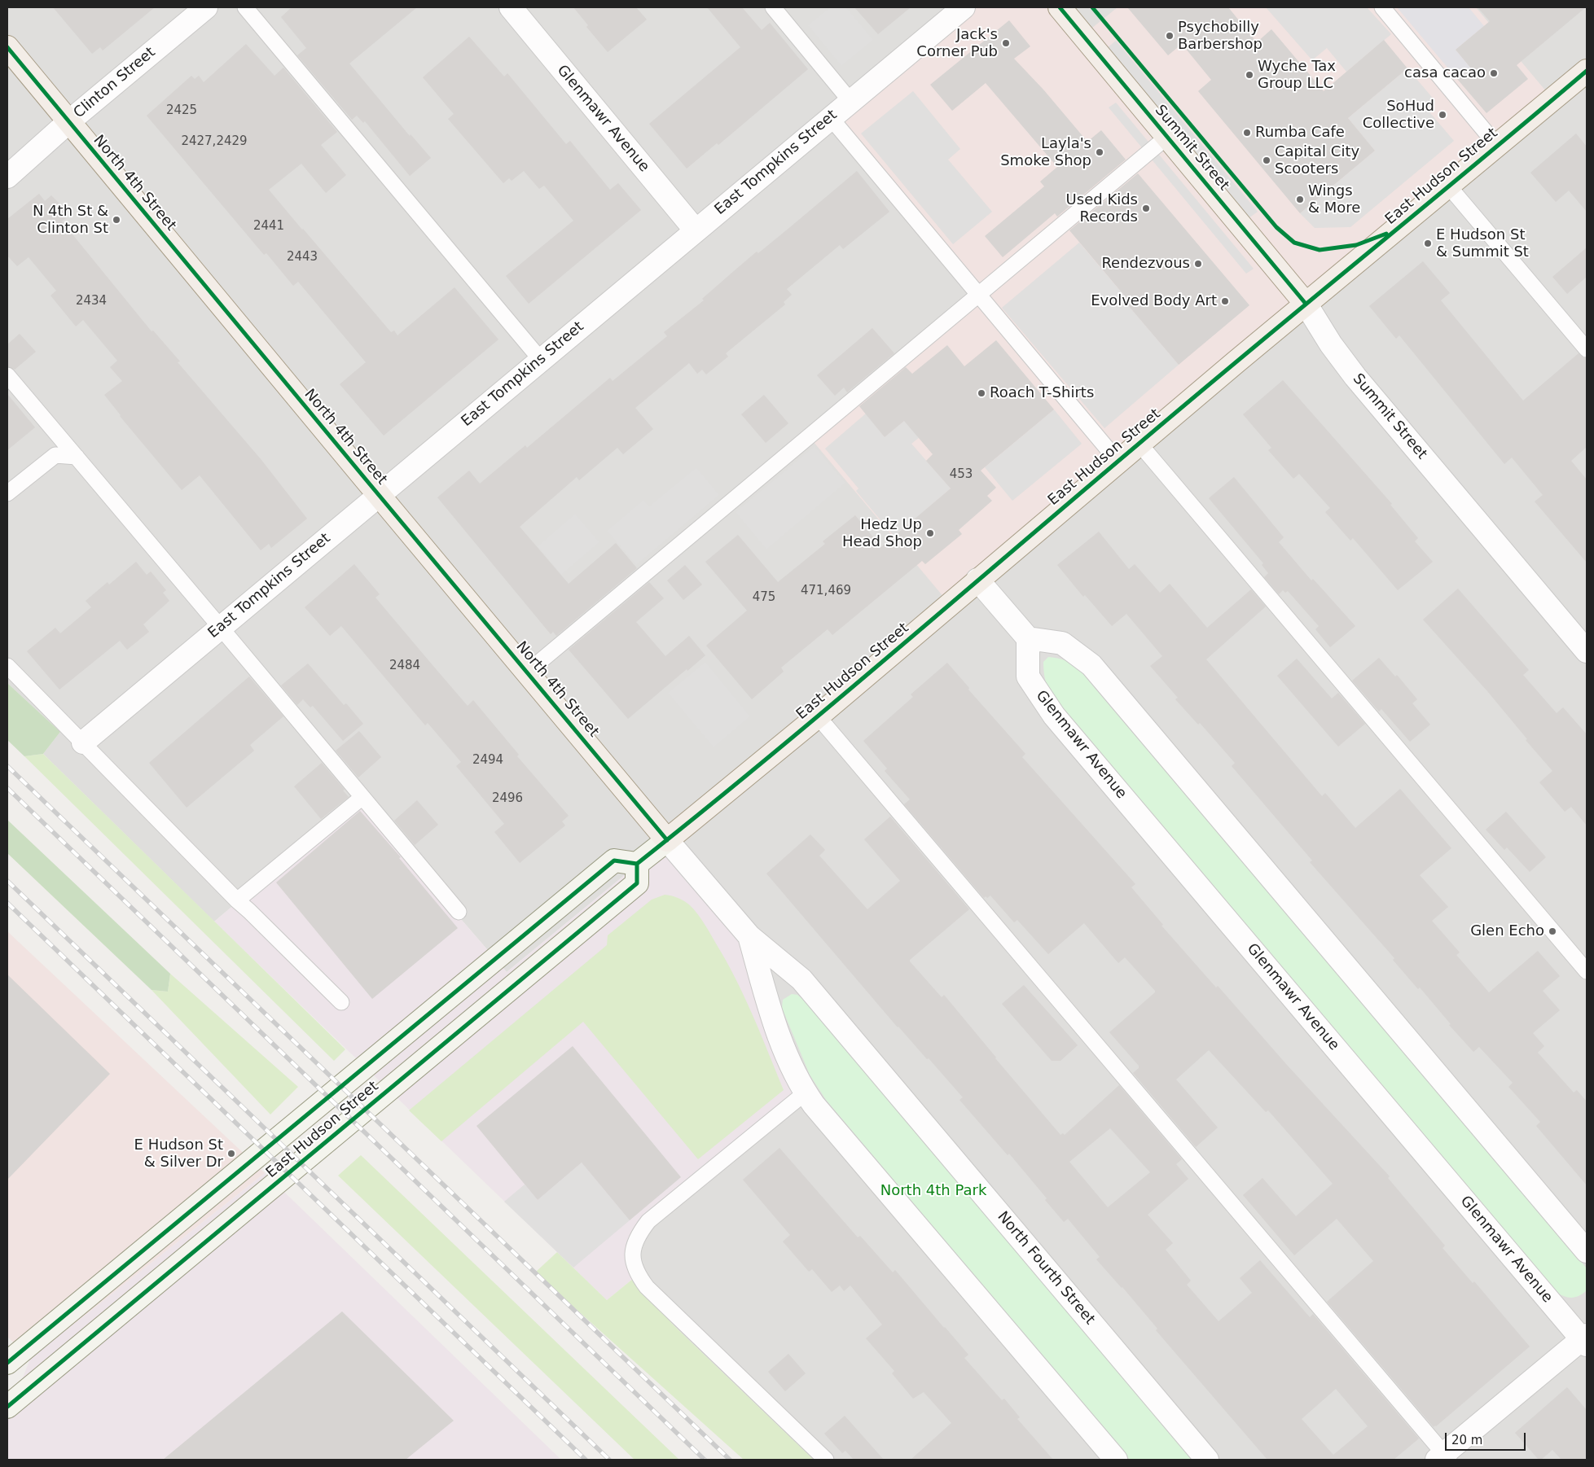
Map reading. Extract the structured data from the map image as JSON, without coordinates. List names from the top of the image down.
{
  "streets": {
    "main road": ["Summit Street", "East Hudson Street", "North 4th Street"],
    "street": [
      "Clinton Street",
      "Glenmawr Avenue",
      "East Tompkins Street",
      "North Fourth Street"
    ]
  },
  "crossings": [
    ["Clinton Street", "North 4th Street"],
    ["Glenmawr Avenue", "East Tompkins Street"],
    ["Summit Street", "East Hudson Street"],
    ["East Tompkins Street", "North 4th Street"],
    ["East Hudson Street", "North 4th Street"],
    ["East Hudson Street", "North Fourth Street"],
    ["North 4th Street", "North Fourth Street"]
  ],
  "parks": ["North 4th Park"],
  "places": [
    "Psychobilly Barbershop",
    "Jack's Corner Pub",
    "casa cacao",
    "Wyche Tax Group LLC",
    "SoHud Collective",
    "Rumba Cafe",
    "Layla's Smoke Shop",
    "Capital City Scooters",
    "Wings & More",
    "Used Kids Records",
    "N 4th St & Clinton St",
    "E Hudson St & Summit St",
    "Rendezvous",
    "Evolved Body Art",
    "Roach T-Shirts",
    "Hedz Up Head Shop",
    "Glen Echo",
    "E Hudson St & Silver Dr"
  ],
  "house_numbers": [
    "2425",
    "2427,2429",
    "2441",
    "2443",
    "2434",
    "453",
    "471,469",
    "475",
    "2484",
    "2494",
    "2496"
  ],
  "scale_bar": "20 m"
}
